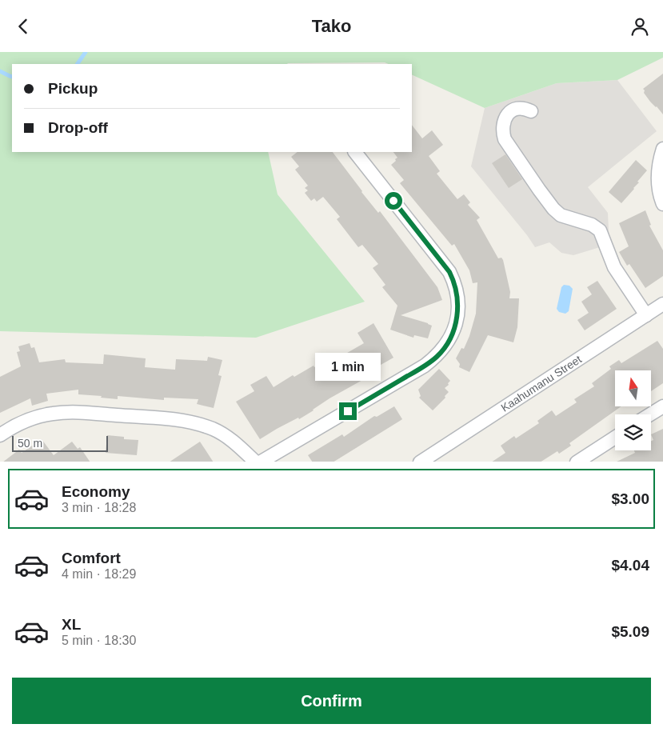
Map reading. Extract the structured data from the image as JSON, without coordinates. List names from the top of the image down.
{
  "streets": {
    "street": ["Kaahumanu Street"]
  },
  "scale_bar": "50 m",
  "north": "top",
  "page": {
    "header": "Tako",
    "banner": ["Pickup", "Drop-off"],
    "bubble": "1 min",
    "scale": "50 m",
    "list": [
      {
        "name": "Economy",
        "note": "3 min · 18:28",
        "value": "$3.00"
      },
      {
        "name": "Comfort",
        "note": "4 min · 18:29",
        "value": "$4.04"
      },
      {
        "name": "XL",
        "note": "5 min · 18:30",
        "value": "$5.09"
      }
    ],
    "buttons": "Confirm"
  }
}
